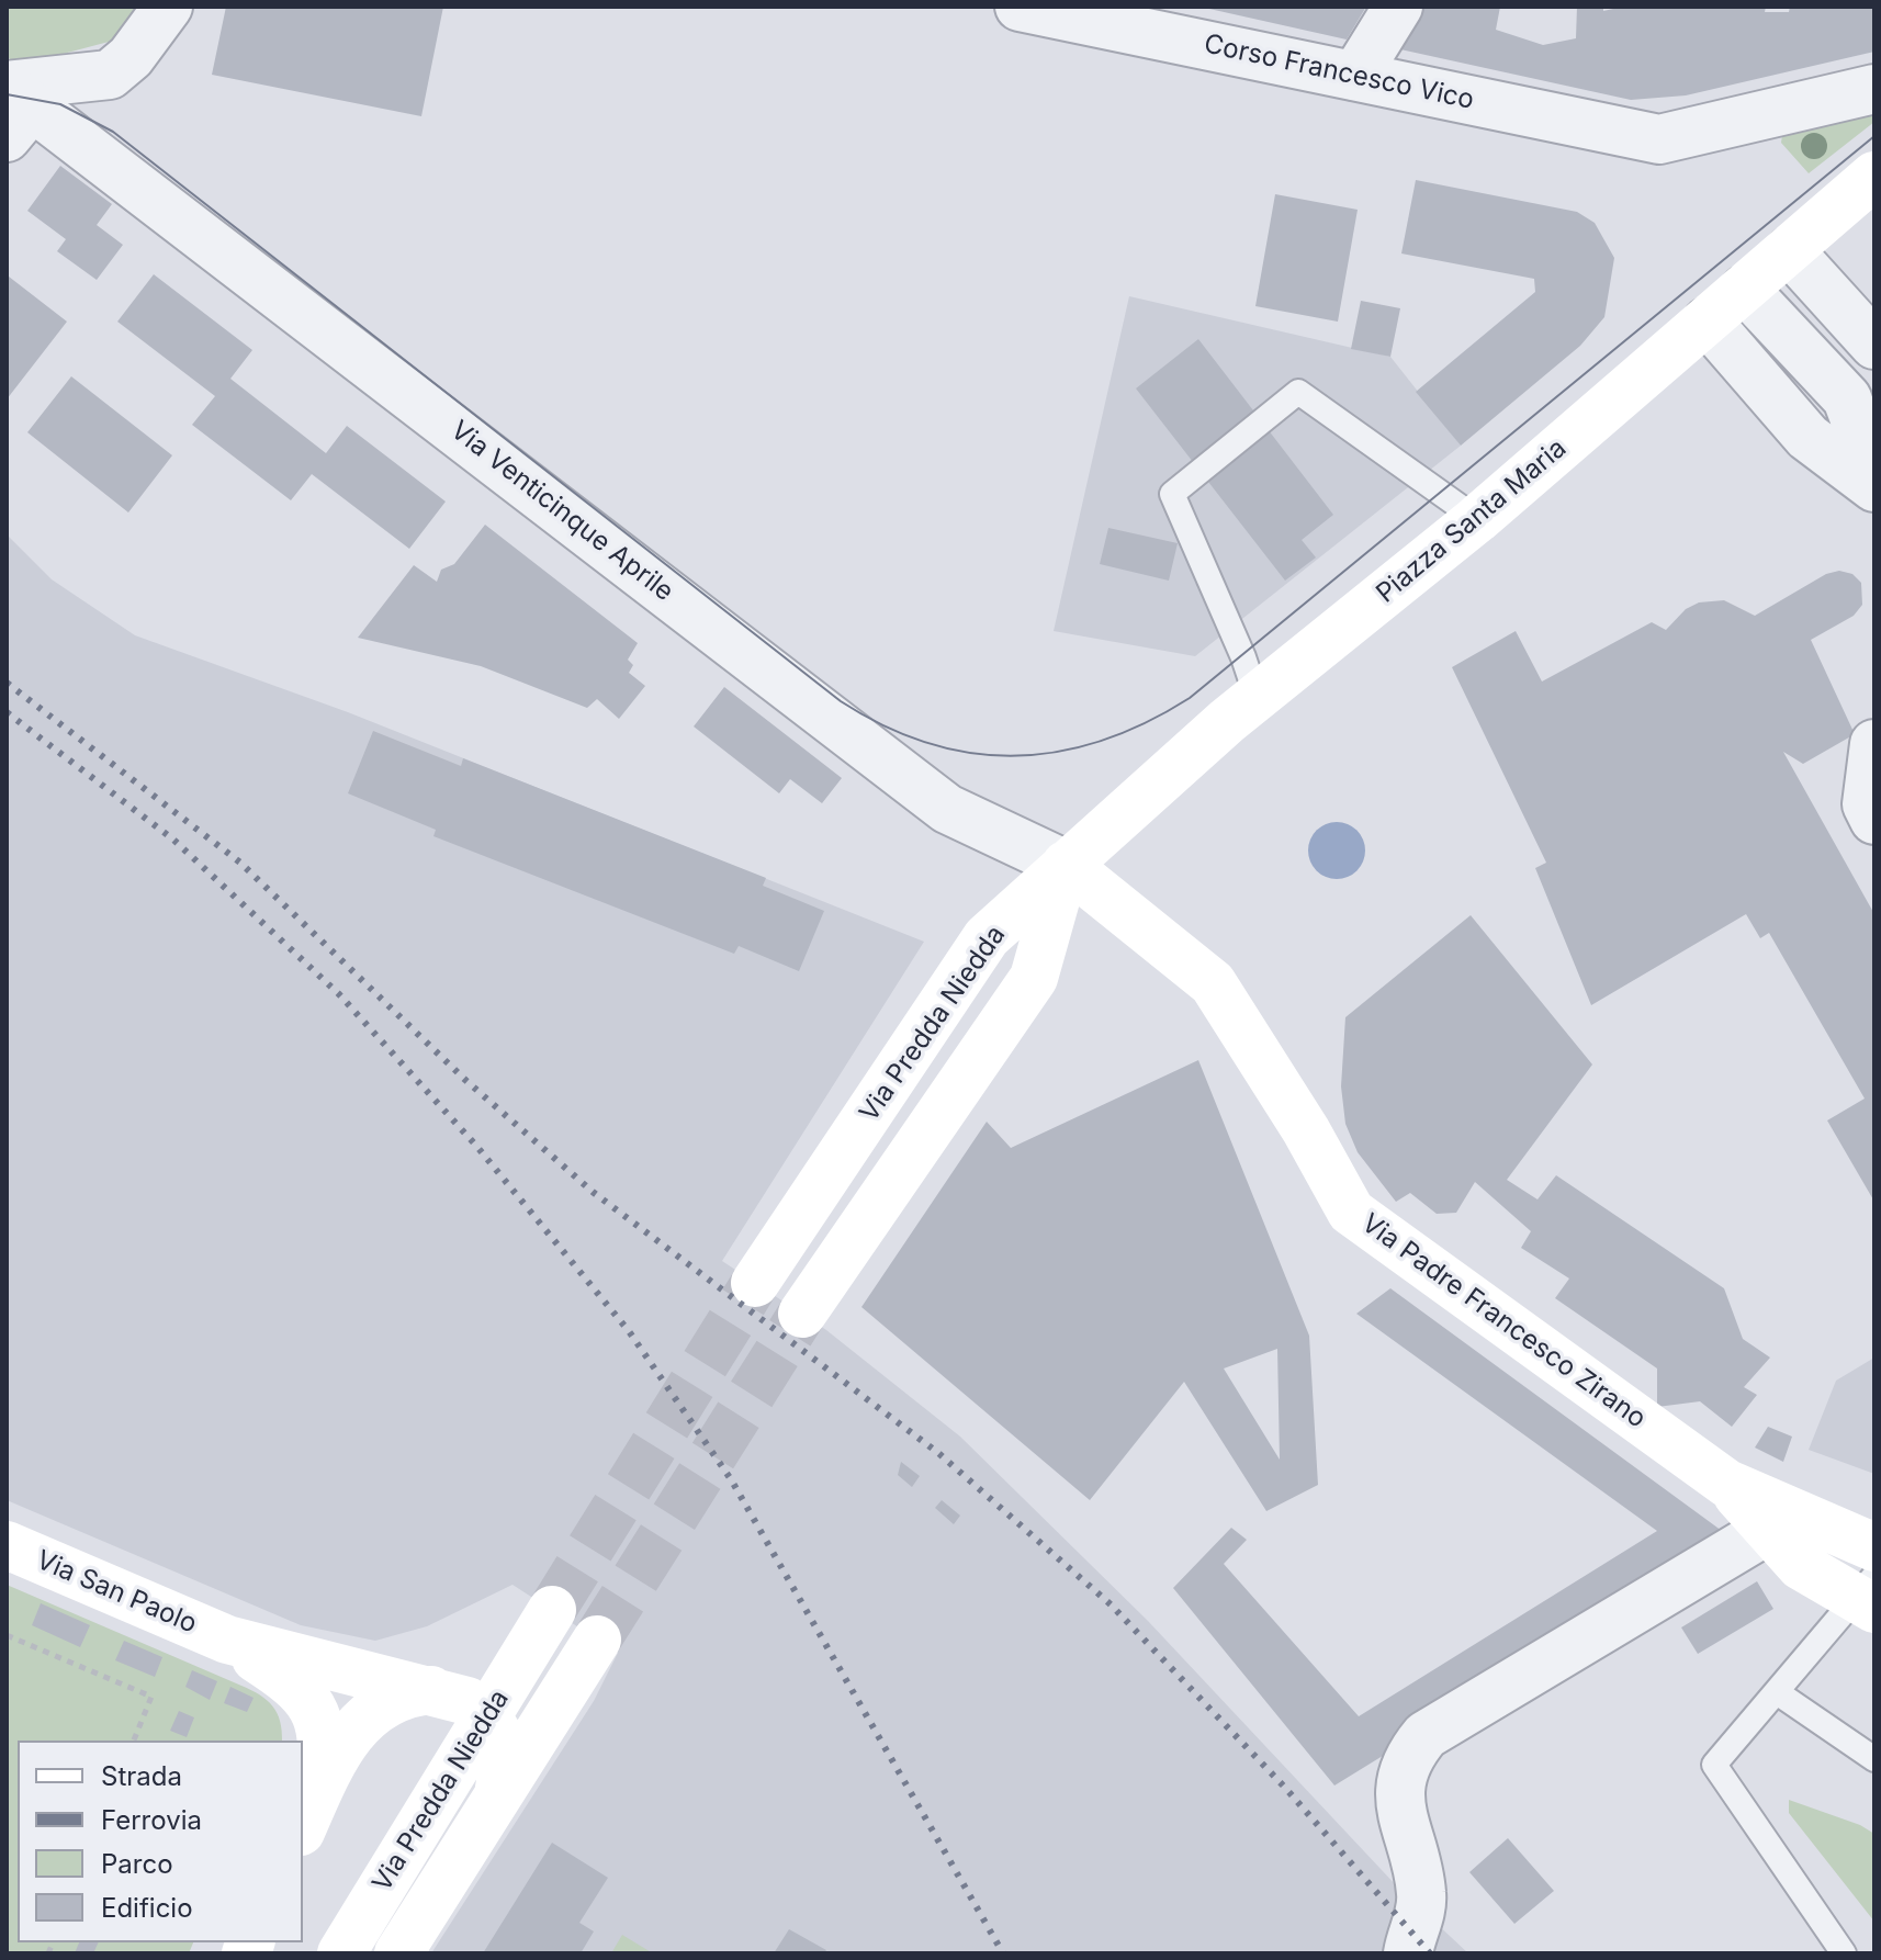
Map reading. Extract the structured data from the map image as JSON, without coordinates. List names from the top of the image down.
{
  "streets": {
    "main road": [
      "Piazza Santa Maria",
      "Via Predda Niedda",
      "Via Padre Francesco Zirano",
      "Via San Paolo"
    ],
    "street": ["Corso Francesco Vico", "Via Venticinque Aprile"]
  },
  "crossings": [
    ["Via Venticinque Aprile", "Piazza Santa Maria"],
    ["Via Venticinque Aprile", "Via Predda Niedda"],
    ["Via Venticinque Aprile", "Via Padre Francesco Zirano"],
    ["Piazza Santa Maria", "Via Predda Niedda"],
    ["Piazza Santa Maria", "Via Padre Francesco Zirano"],
    ["Via Predda Niedda", "Via Padre Francesco Zirano"],
    ["Via Predda Niedda", "Via San Paolo"]
  ],
  "legend": [
    "Strada",
    "Ferrovia",
    "Parco",
    "Edificio"
  ]
}
